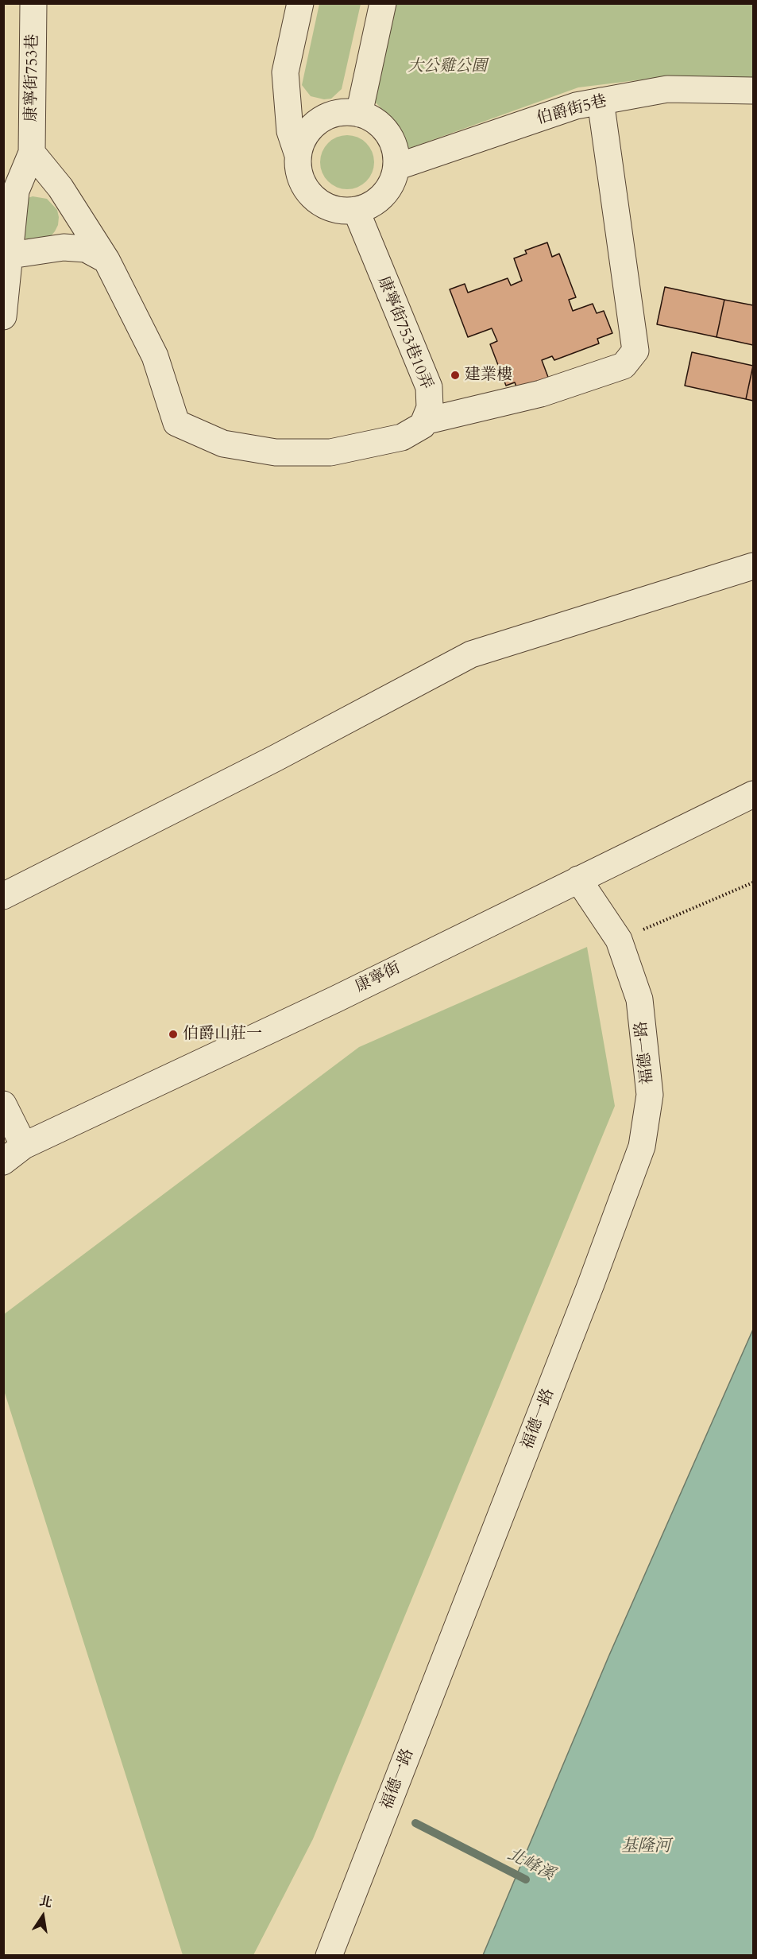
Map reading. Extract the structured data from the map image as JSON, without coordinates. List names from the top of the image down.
{
  "streets": {
    "street": [
      "康寧街753巷",
      "伯爵街5巷",
      "康寧街753巷10弄",
      "康寧街",
      "福德一路"
    ]
  },
  "crossings": [
    ["伯爵街5巷", "康寧街753巷10弄"],
    ["康寧街", "福德一路"]
  ],
  "water": ["基隆河", "北峰溪"],
  "parks": ["大公雞公園"],
  "places": ["建業樓", "伯爵山莊一"],
  "north": "top"
}
